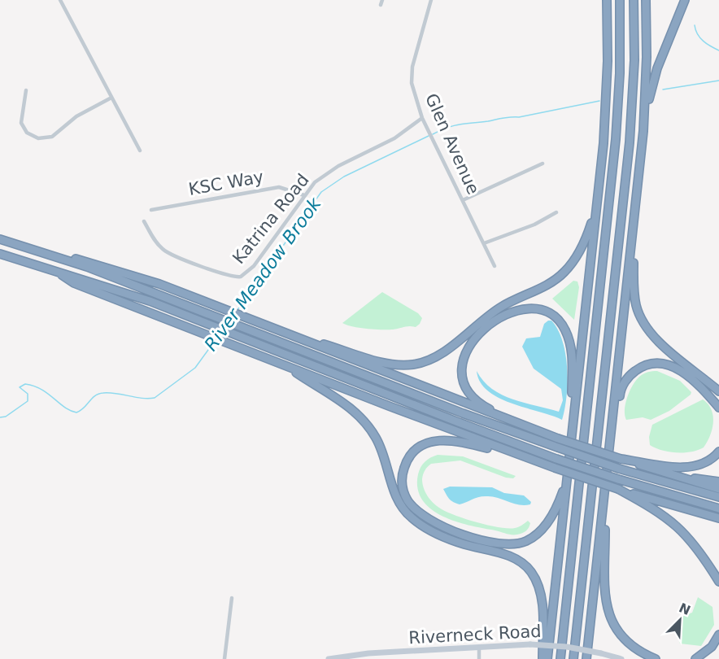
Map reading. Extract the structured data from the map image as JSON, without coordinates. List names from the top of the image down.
{
  "streets": {
    "main road": ["Riverneck Road"],
    "street": ["Glen Avenue", "KSC Way", "Katrina Road"]
  },
  "crossings": [
    ["Glen Avenue", "Katrina Road"],
    ["KSC Way", "Katrina Road"]
  ],
  "water": ["River Meadow Brook"],
  "north": "top right"
}
